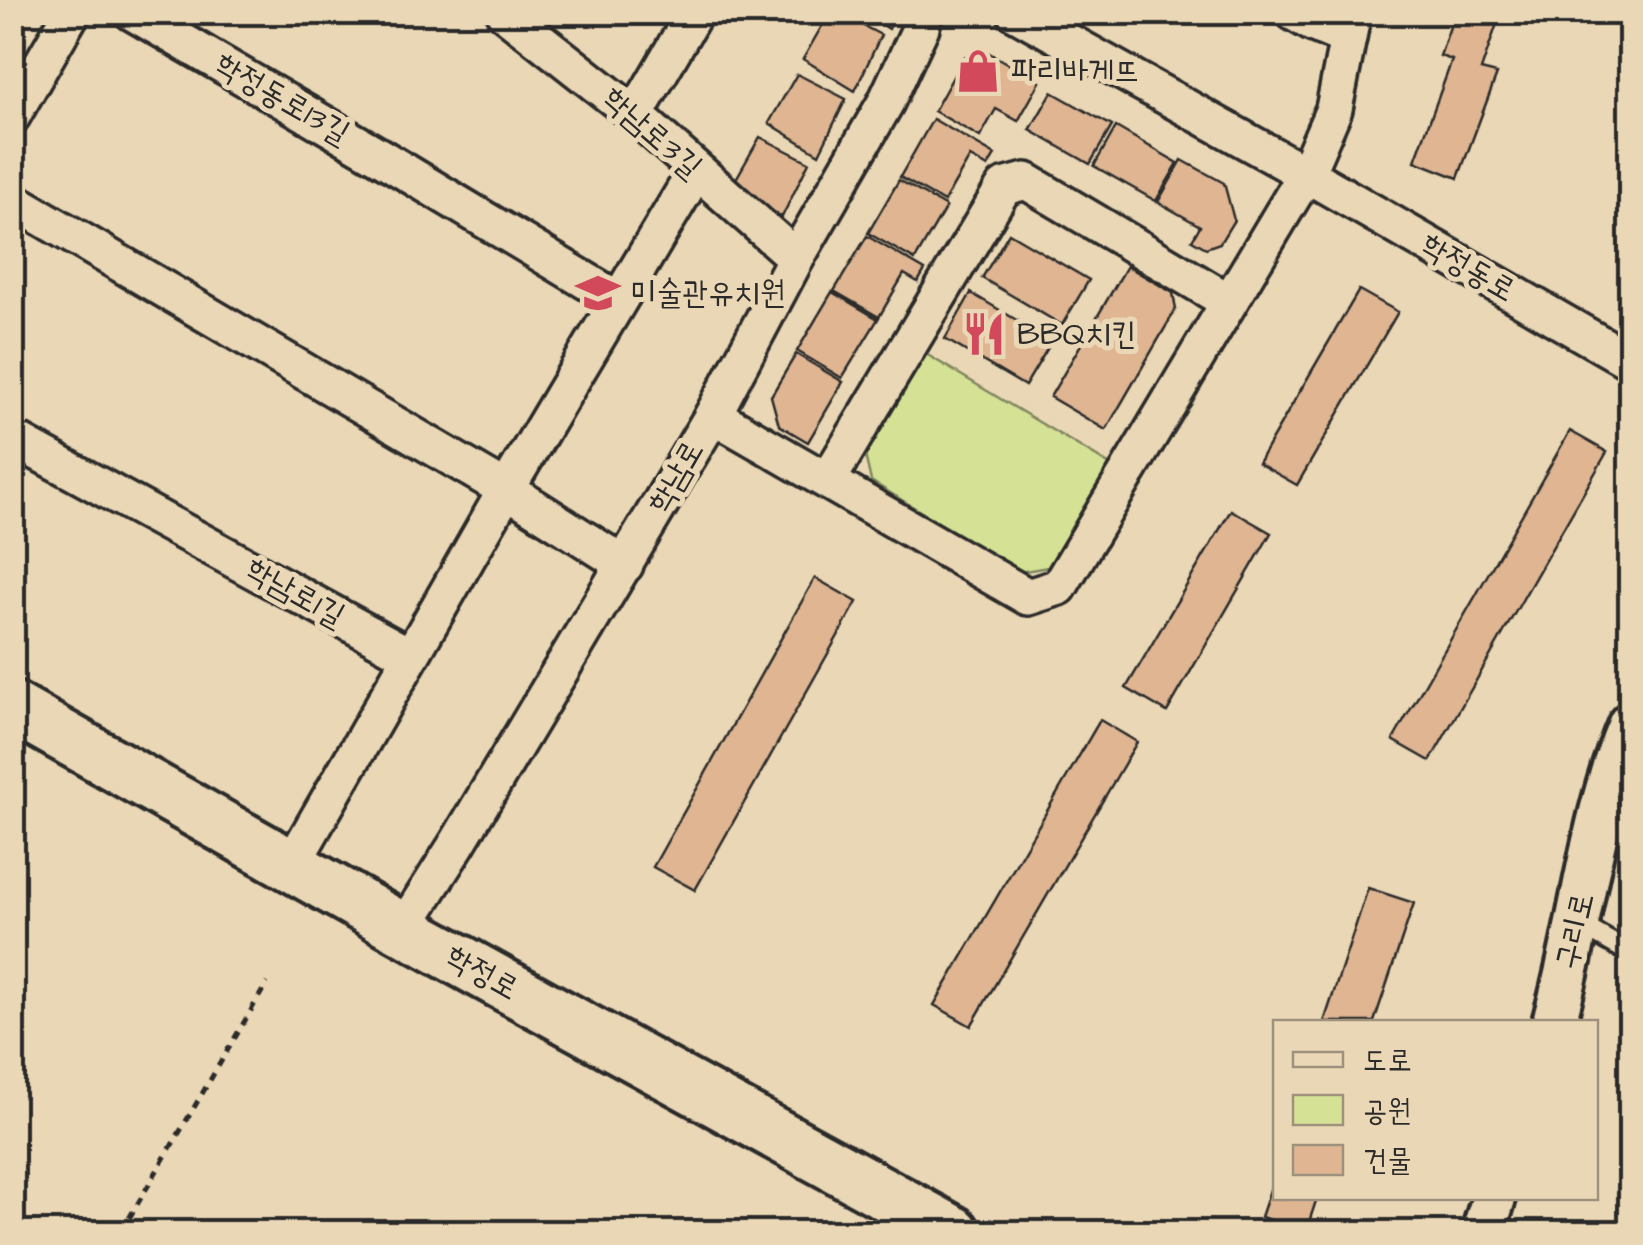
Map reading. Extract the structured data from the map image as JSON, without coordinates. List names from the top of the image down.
{
  "streets": {
    "main road": ["학정로"],
    "street": [
      "학정동로13길",
      "학남로3길",
      "학정동로",
      "학남로",
      "학남로1길",
      "구리로"
    ]
  },
  "crossings": [
    ["학남로3길", "학남로"],
    ["학남로", "학정로"]
  ],
  "places": {
    "shop": ["파리바게뜨"],
    "school or university": ["미술관유치원"],
    "restaurant": ["BBQ치킨"]
  },
  "legend": ["도로", "공원", "건물"]
}
